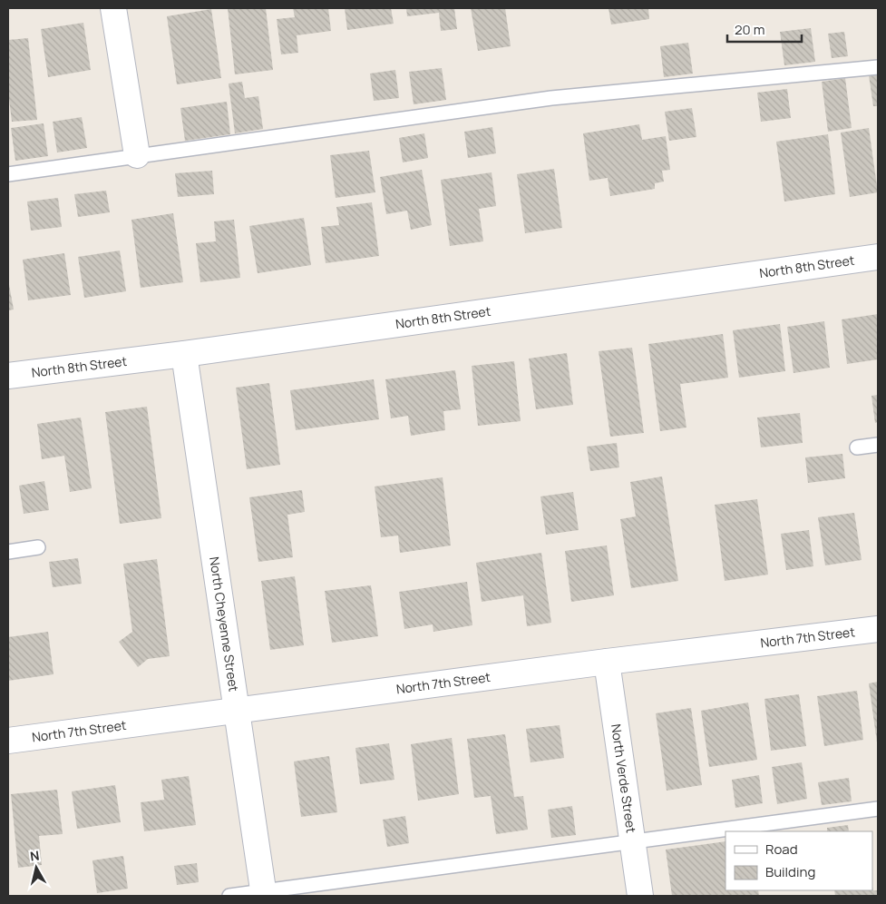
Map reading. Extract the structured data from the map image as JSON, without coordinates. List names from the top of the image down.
{
  "streets": {
    "street": [
      "North 8th Street",
      "North Cheyenne Street",
      "North 7th Street",
      "North Verde Street"
    ]
  },
  "crossings": [
    ["North 8th Street", "North Cheyenne Street"],
    ["North Cheyenne Street", "North 7th Street"],
    ["North 7th Street", "North Verde Street"]
  ],
  "legend": ["Road", "Building"],
  "scale_bar": "20 m",
  "north": "top"
}
